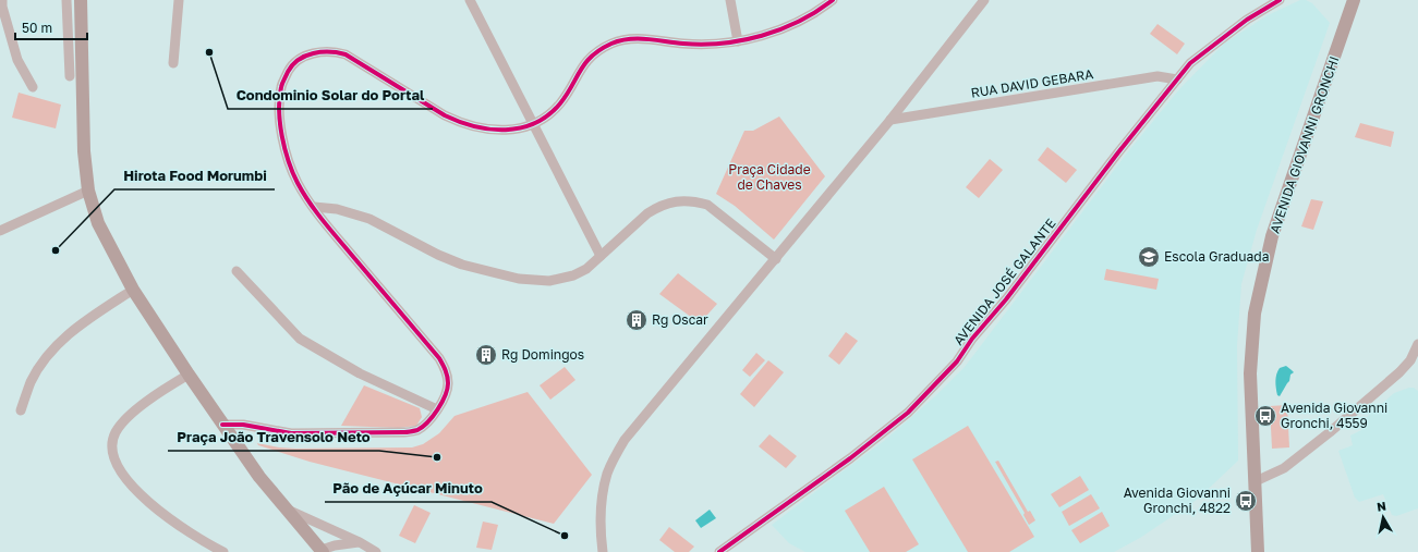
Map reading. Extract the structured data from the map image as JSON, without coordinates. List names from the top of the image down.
{
  "streets": {
    "main road": ["AVENIDA GIOVANNI GRONCHI"],
    "street": ["RUA DAVID GEBARA", "AVENIDA JOSÉ GALANTE"]
  },
  "crossings": [
    ["RUA DAVID GEBARA", "AVENIDA JOSÉ GALANTE"]
  ],
  "parks": ["Praça Cidade de Chaves"],
  "places": {
    "other": [
      "Condominio Solar do Portal",
      "Hirota Food Morumbi",
      "Praça João Travensolo Neto",
      "Pão de Açúcar Minuto"
    ],
    "school or university": ["Escola Graduada"],
    "building": ["Rg Oscar", "Rg Domingos"],
    "bus stop": ["Avenida Giovanni Gronchi, 4559", "Avenida Giovanni Gronchi, 4822"]
  },
  "scale_bar": "50 m",
  "north": "top"
}
